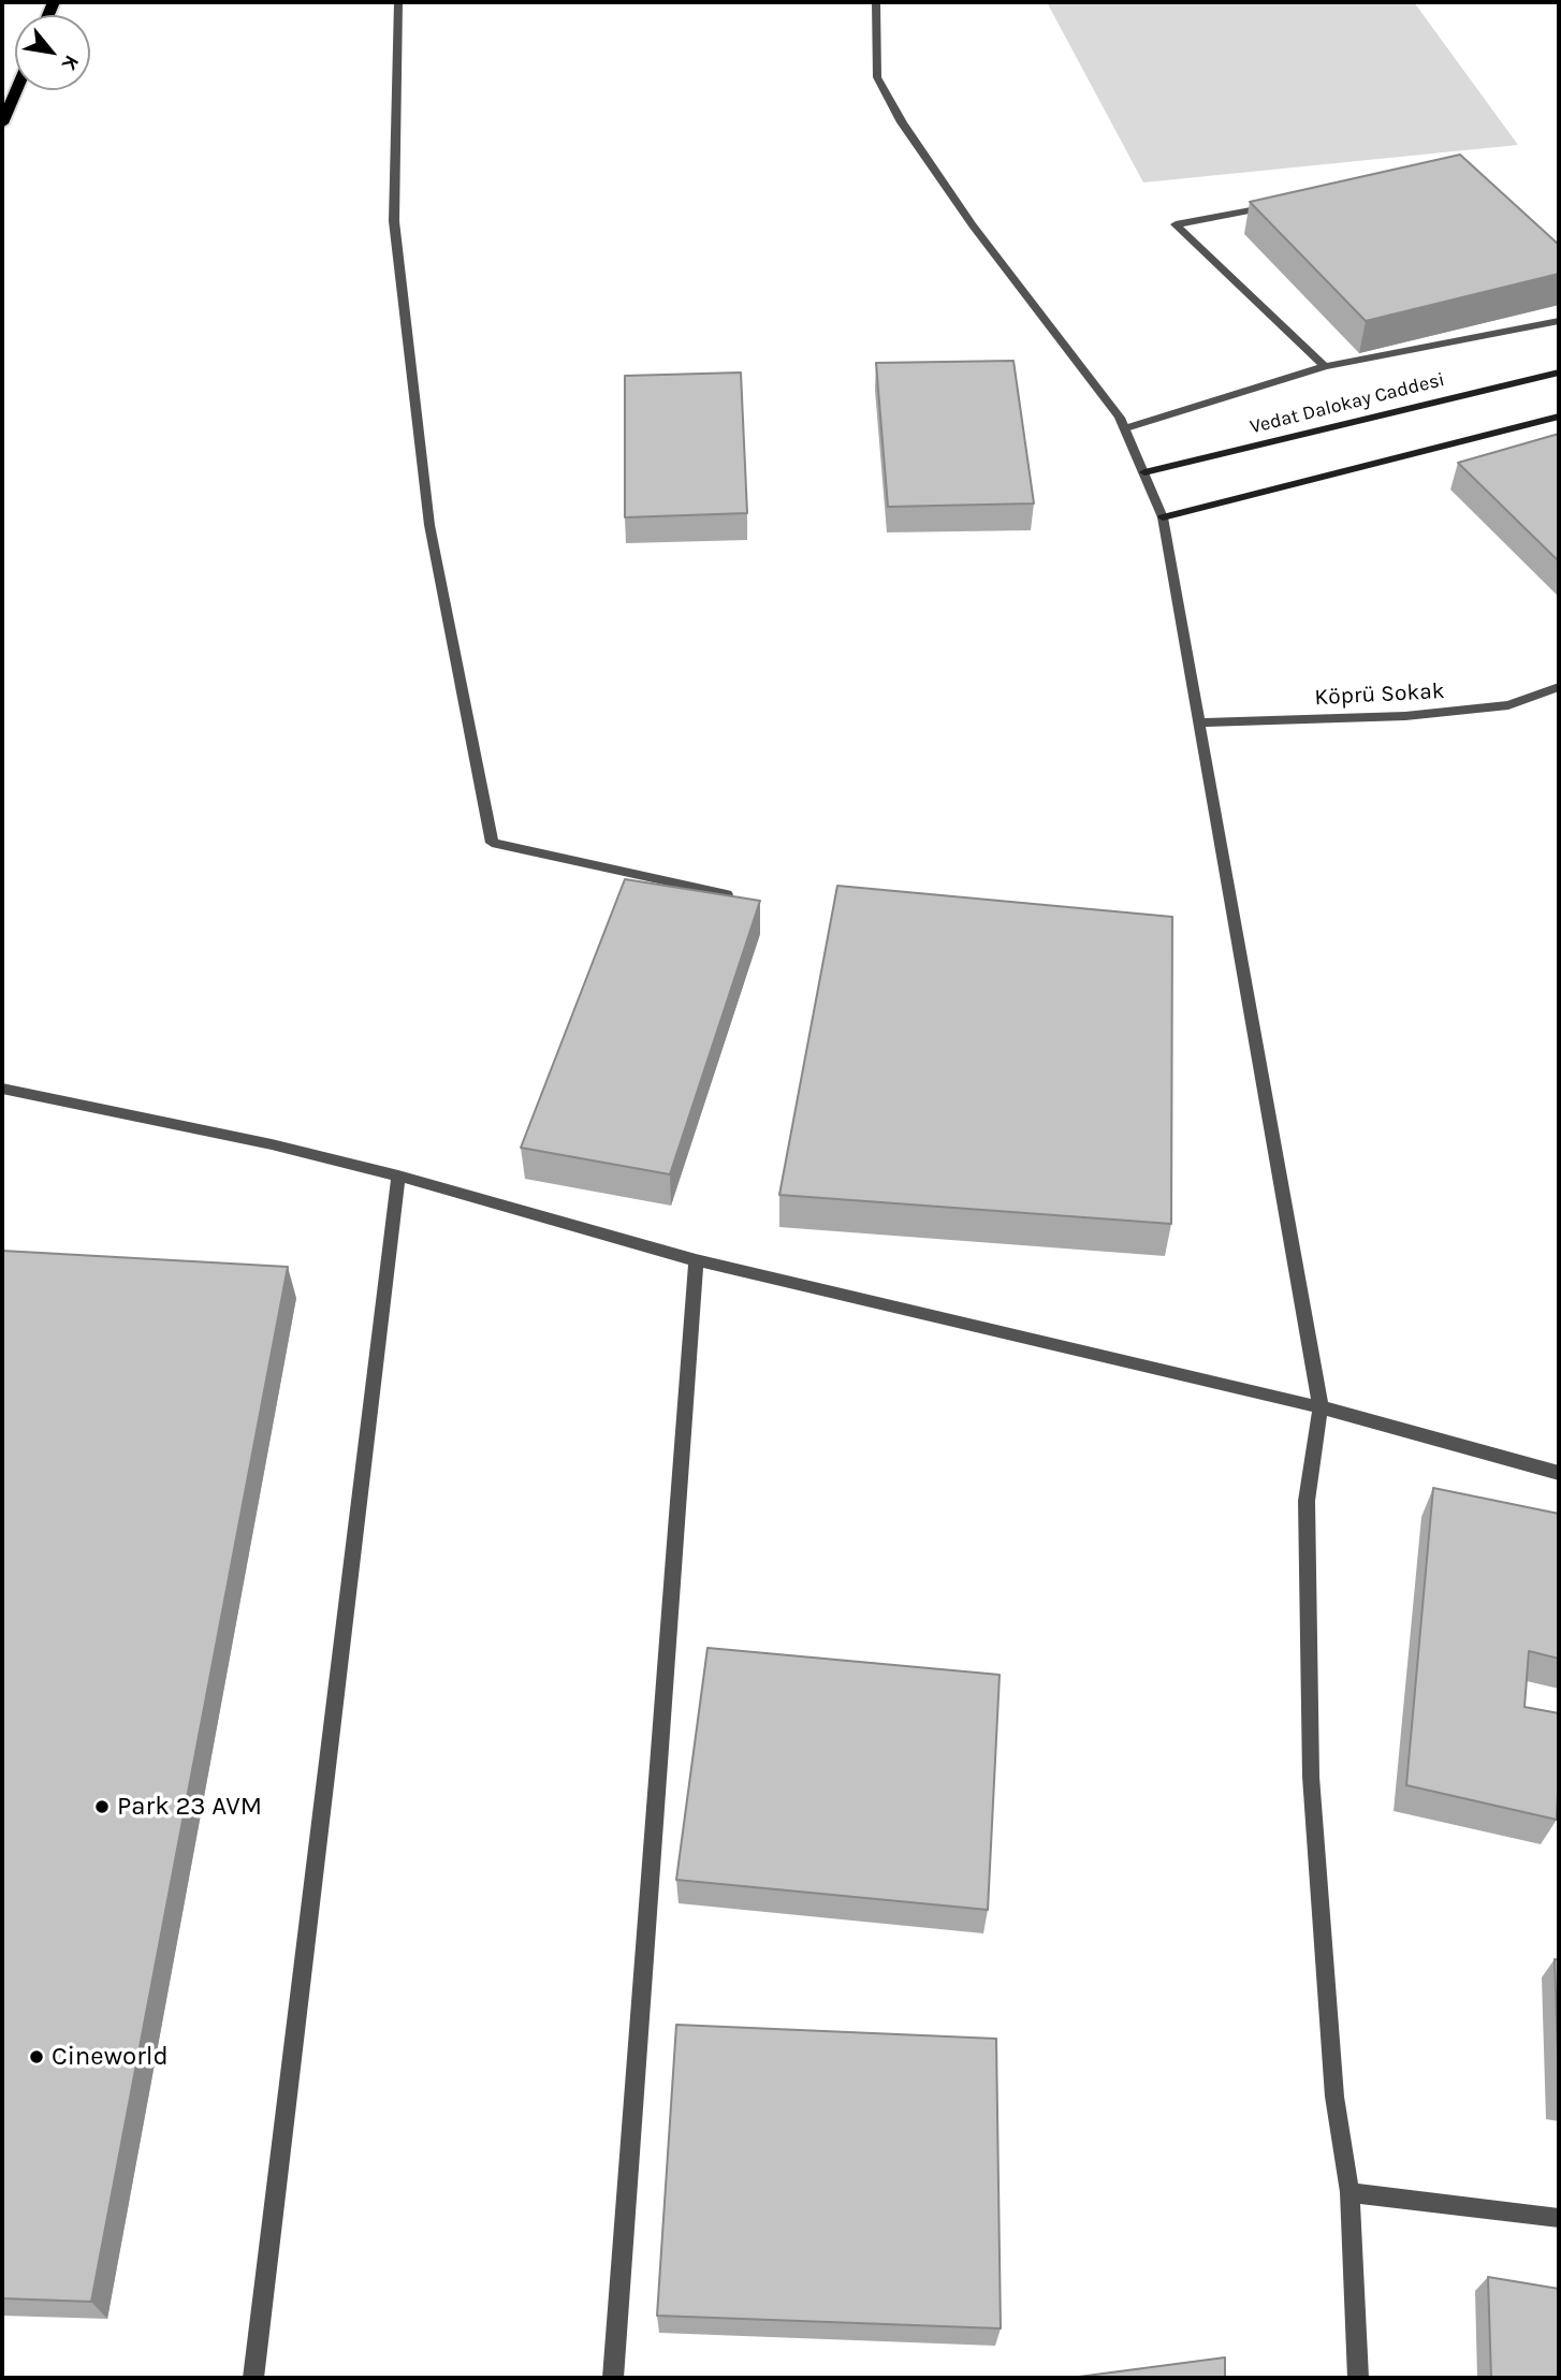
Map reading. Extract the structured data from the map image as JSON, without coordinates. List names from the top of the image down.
{
  "streets": {
    "main road": ["Vedat Dalokay Caddesi"],
    "street": ["Köprü Sokak"]
  },
  "places": ["Park 23 AVM", "Cineworld"],
  "north": "bottom right"
}
